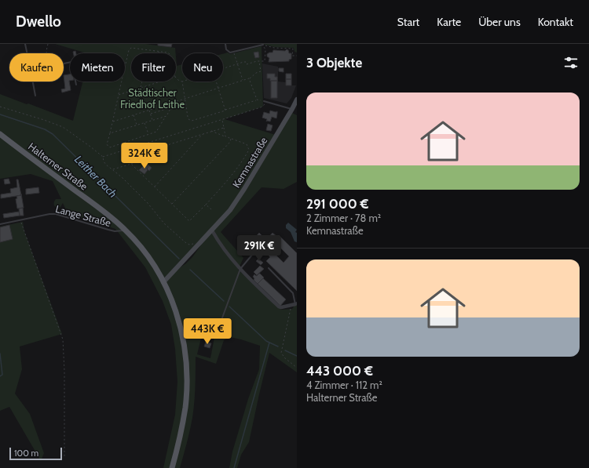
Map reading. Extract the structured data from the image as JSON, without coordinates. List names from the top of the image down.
{
  "streets": {
    "main road": ["Halterner Straße"],
    "street": ["Kemnastraße"],
    "lane": ["Lange Straße"]
  },
  "crossings": [
    ["Kemnastraße", "Halterner Straße"],
    ["Halterner Straße", "Lange Straße"]
  ],
  "water": ["Leither Bach"],
  "parks": ["Städtischer Friedhof Leithe"],
  "scale_bar": "100 m",
  "page": {
    "header": "Dwello",
    "nav": [
      "Start",
      "Karte",
      "Über uns",
      "Kontakt"
    ],
    "heading": "3 Objekte",
    "chip": [
      "Kaufen",
      "Mieten",
      "Filter",
      "Neu"
    ],
    "list": [
      {
        "name": "291 000 €",
        "note": "2 Zimmer · 78 m² · Kemnastraße"
      },
      {
        "name": "443 000 €",
        "note": "4 Zimmer · 112 m² · Halterner Straße"
      }
    ],
    "price": ["324K €", "291K €", "443K €"],
    "scale": "100 m"
  }
}
